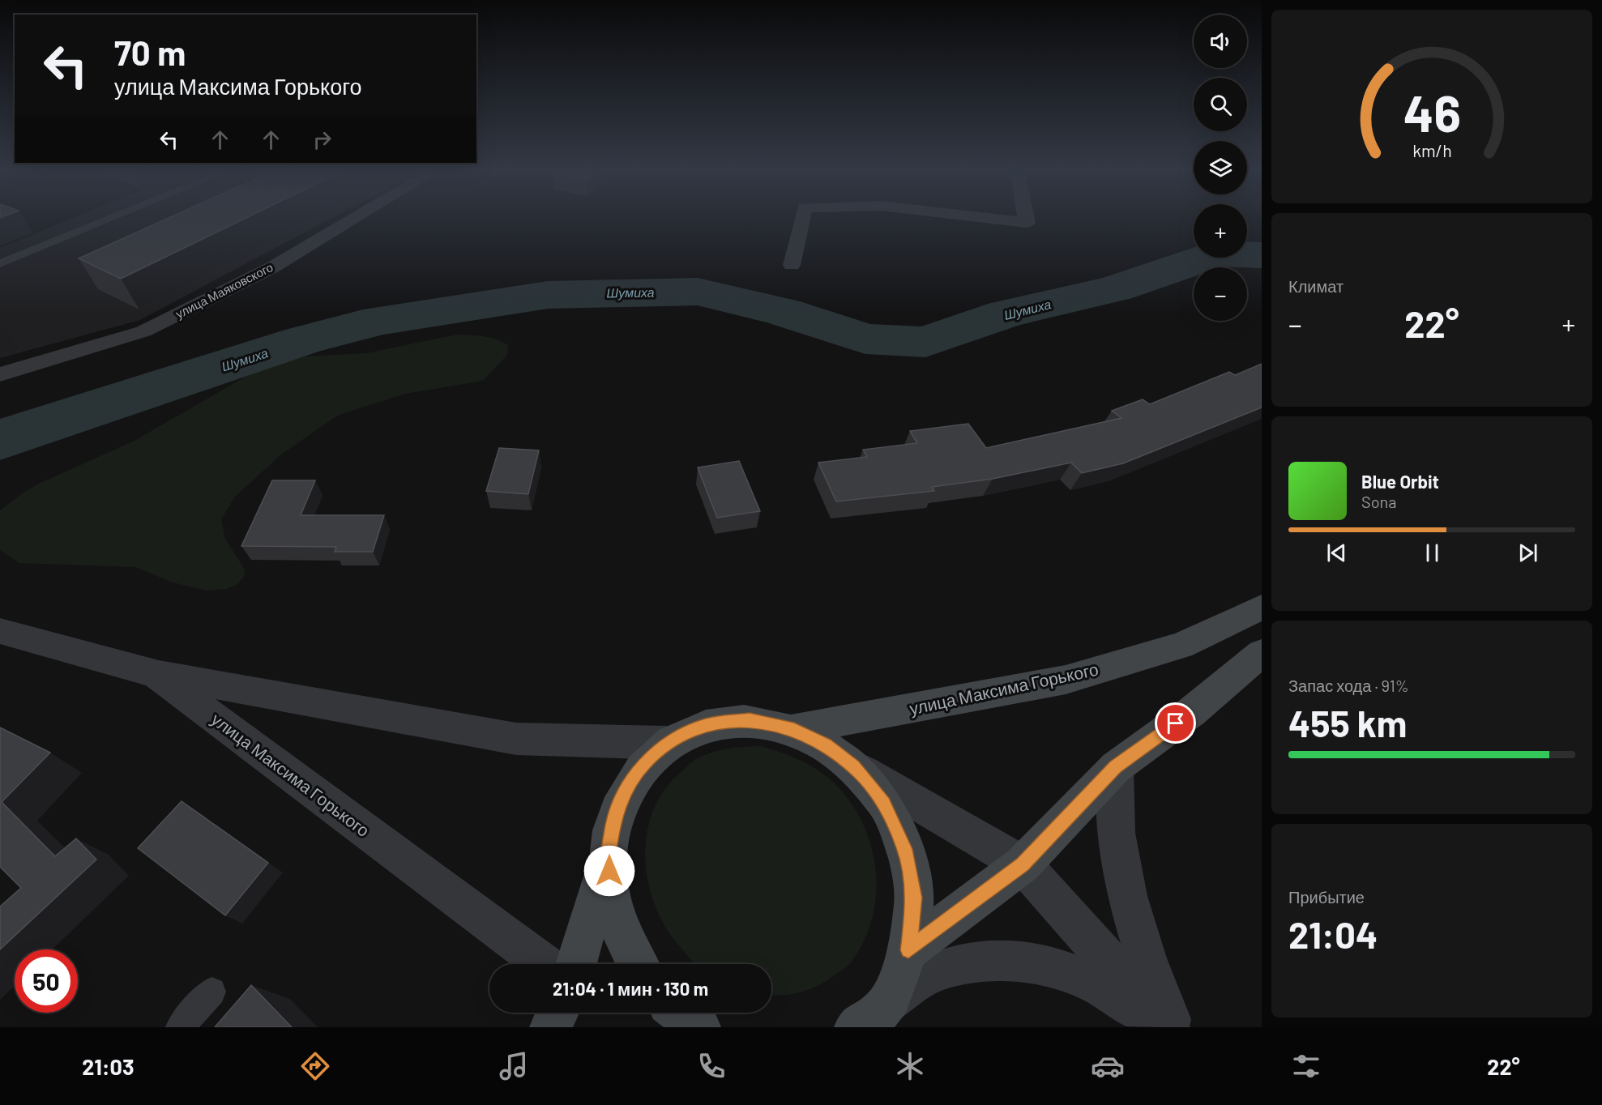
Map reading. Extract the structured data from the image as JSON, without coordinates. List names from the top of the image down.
{
  "streets": {
    "main road": ["улица Максима Горького"],
    "street": ["улица Маяковского"]
  },
  "water": ["Шумиха"],
  "page": {
    "map_buttons": ["+", "−"],
    "turn": ["70 m", "улица Максима Горького"],
    "tile": [
      "Климат",
      ["Запас хода · 91%", "455 km"],
      ["Прибытие", "21:04"]
    ],
    "heat": ["−", "22°", "+"],
    "song": ["Blue Orbit", "Sona"],
    "limit": "50",
    "trip": "21:04 · 1 мин · 130 m",
    "tabs": ["21:03", "22°"],
    "gauge": ["46", "km/h"]
  }
}
